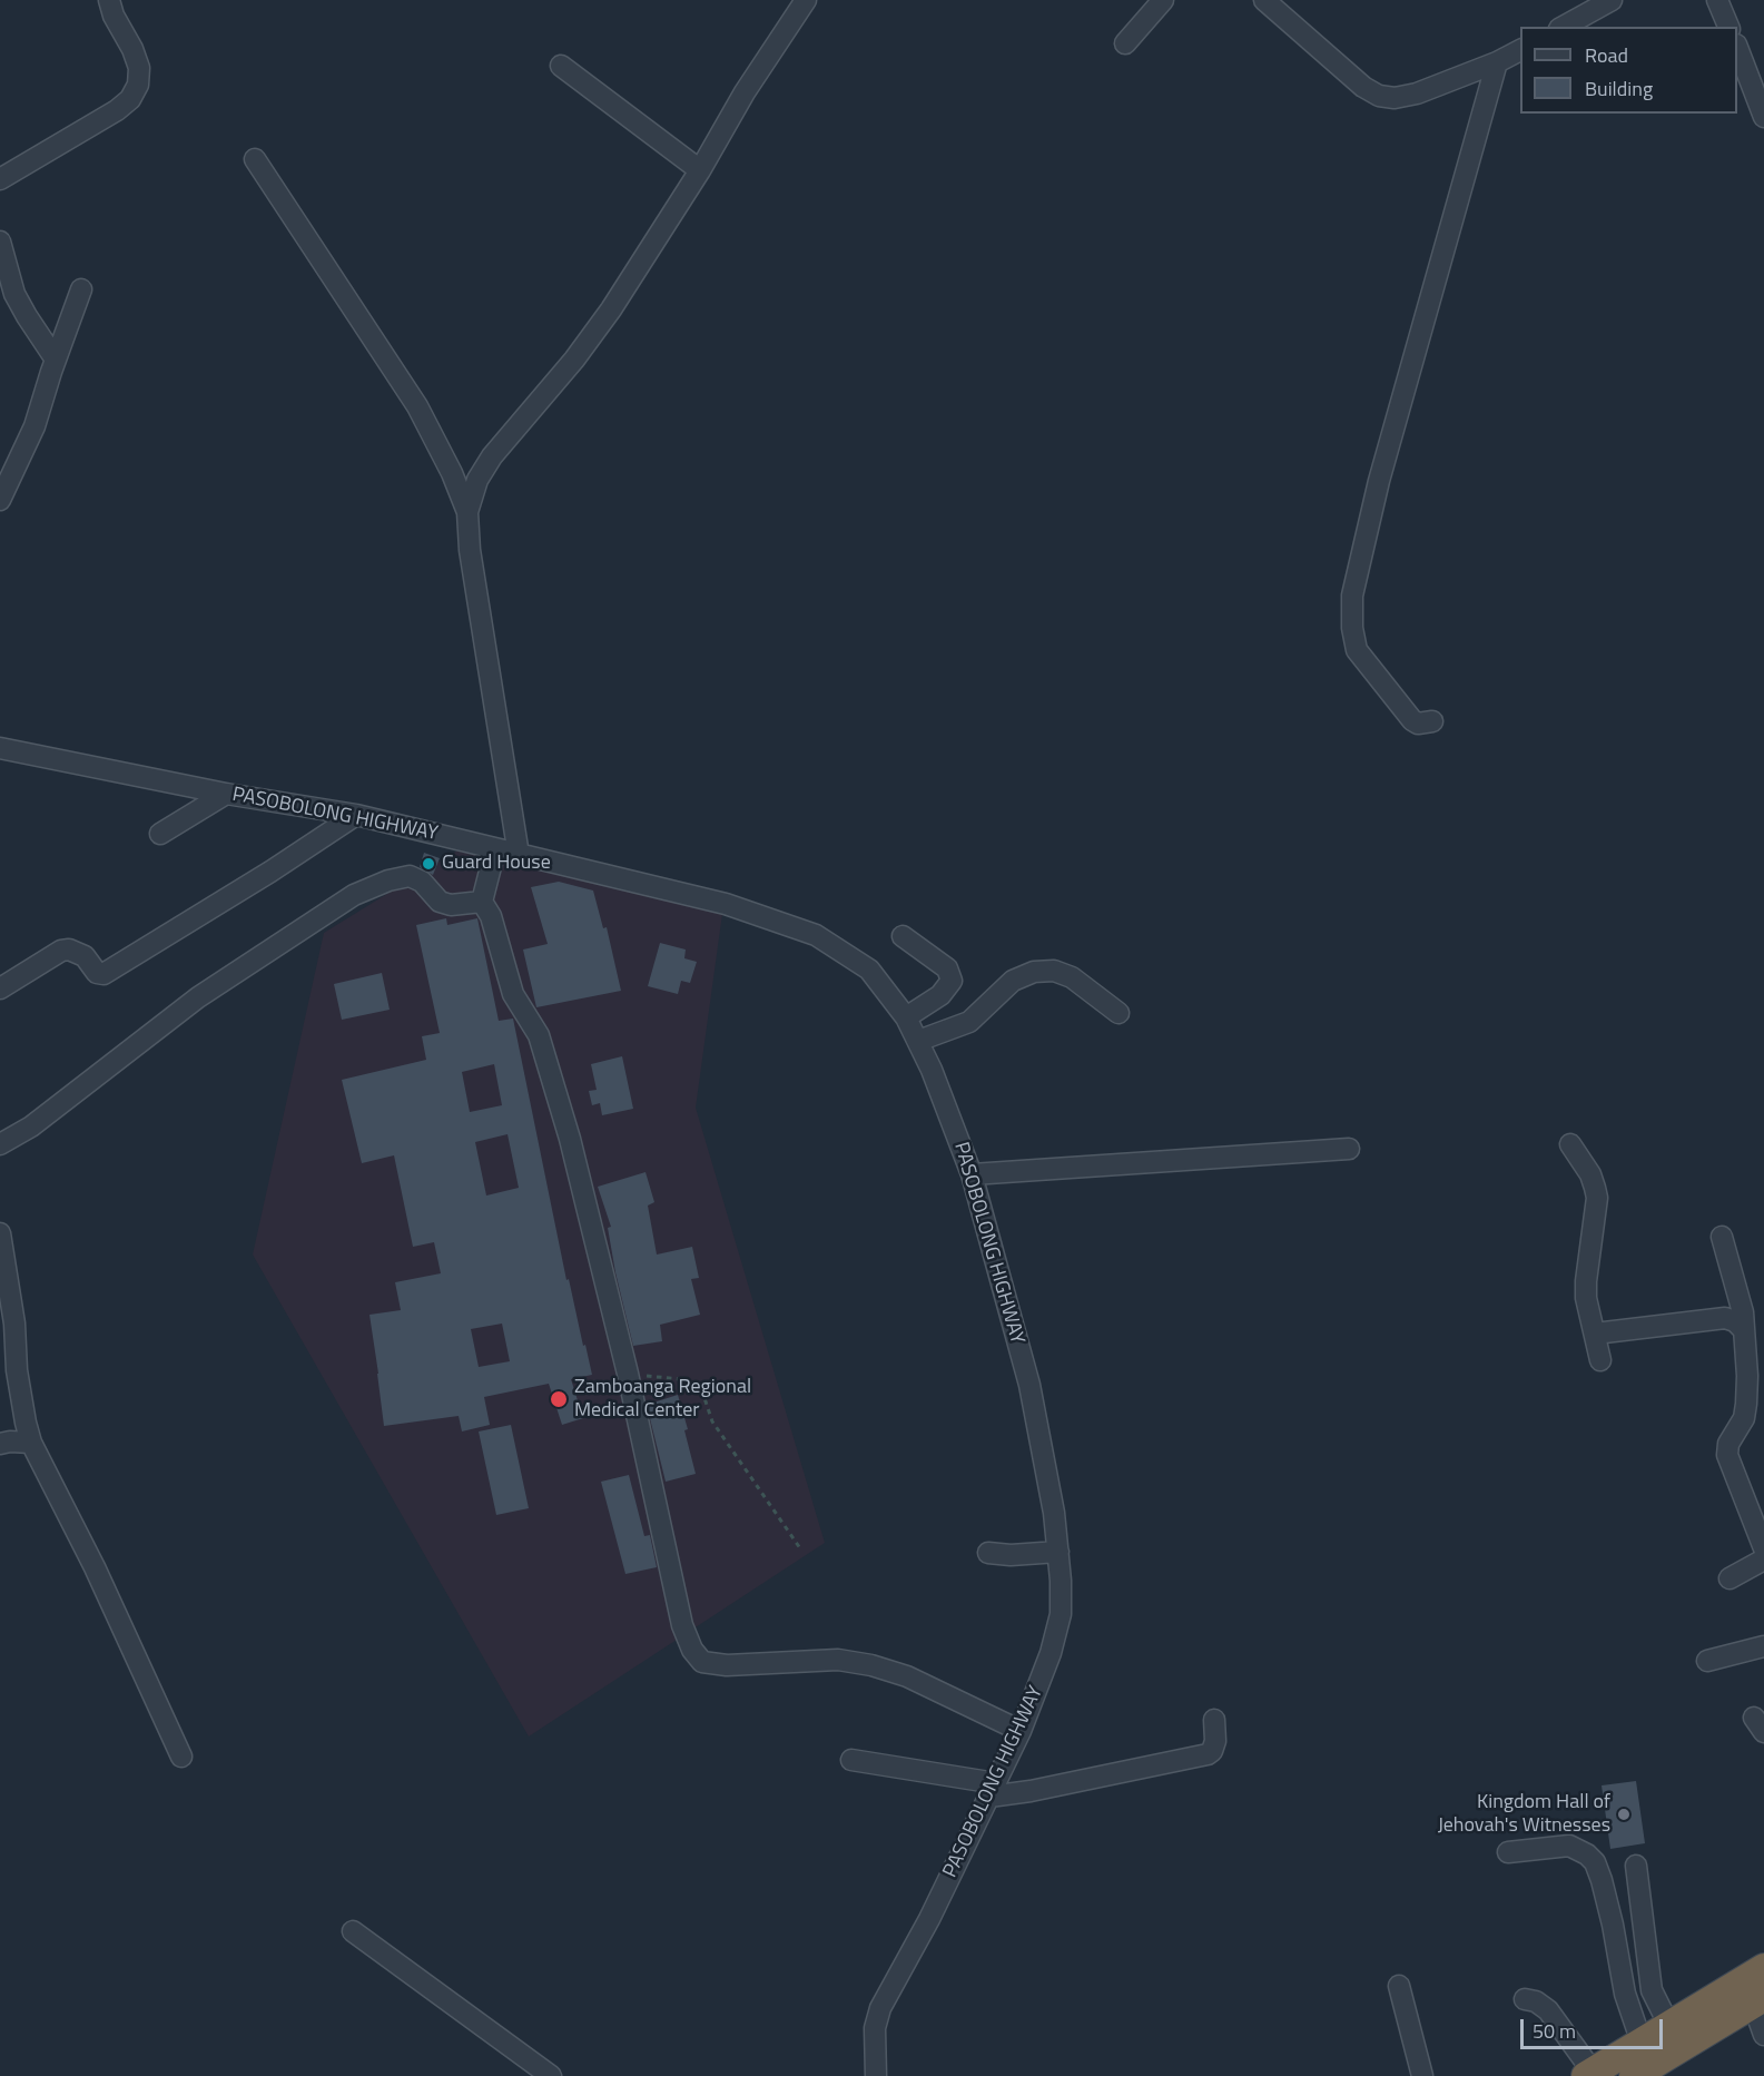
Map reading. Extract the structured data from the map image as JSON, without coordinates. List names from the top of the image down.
{
  "streets": {
    "street": ["PASOBOLONG HIGHWAY"]
  },
  "places": ["Guard House", "Zamboanga Regional Medical Center", "Kingdom Hall of Jehovah's Witnesses"],
  "legend": ["Road", "Building"],
  "scale_bar": "50 m"
}
